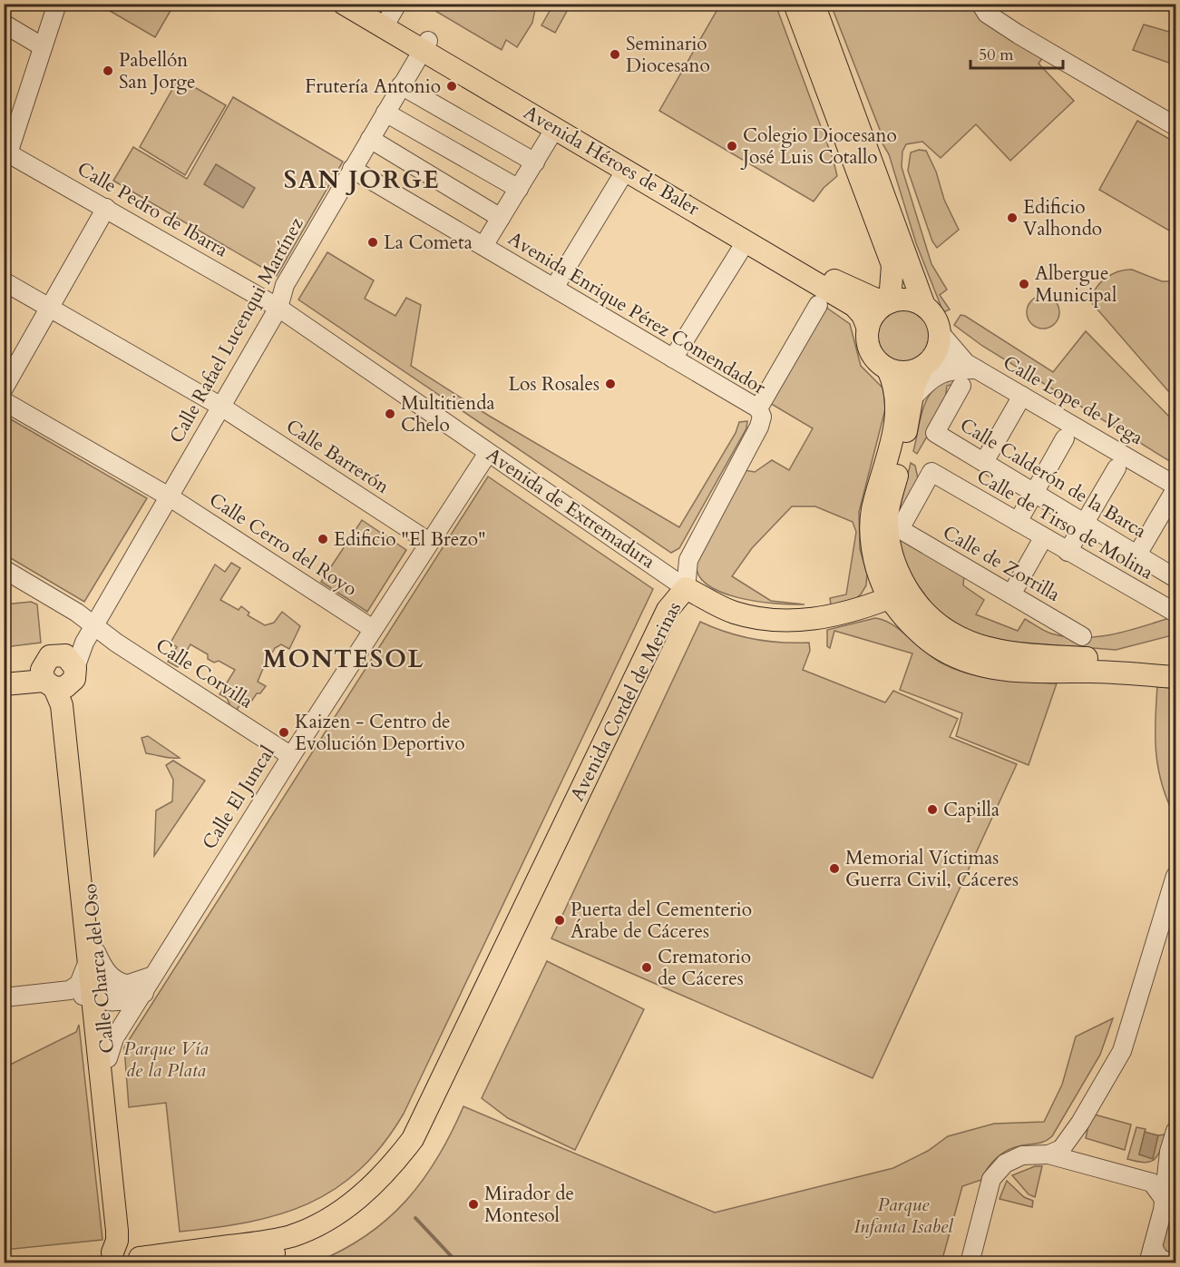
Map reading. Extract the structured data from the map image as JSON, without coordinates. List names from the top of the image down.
{
  "streets": {
    "main road": [
      "Avenida Héroes de Baler",
      "Avenida de Extremadura",
      "Avenida Cordel de Merinas",
      "Calle Charca del Oso"
    ],
    "street": [
      "Calle Pedro de Ibarra",
      "Avenida Enrique Pérez Comendador",
      "Calle Rafael Lucenqui Martínez",
      "Calle Lope de Vega",
      "Calle Barrerón",
      "Calle Calderón de la Barca",
      "Calle de Tirso de Molina",
      "Calle Cerro del Royo",
      "Calle de Zorrilla",
      "Calle Corvilla",
      "Calle El Juncal"
    ]
  },
  "crossings": [
    ["Avenida Héroes de Baler", "Calle Rafael Lucenqui Martínez"],
    ["Avenida Héroes de Baler", "Calle Lope de Vega"],
    ["Calle Pedro de Ibarra", "Calle Rafael Lucenqui Martínez"],
    ["Calle Pedro de Ibarra", "Avenida de Extremadura"],
    ["Avenida Enrique Pérez Comendador", "Calle Rafael Lucenqui Martínez"],
    ["Avenida Enrique Pérez Comendador", "Avenida de Extremadura"],
    ["Avenida Enrique Pérez Comendador", "Avenida Cordel de Merinas"],
    ["Calle Rafael Lucenqui Martínez", "Calle Barrerón"],
    ["Calle Rafael Lucenqui Martínez", "Avenida de Extremadura"],
    ["Calle Rafael Lucenqui Martínez", "Calle Cerro del Royo"],
    ["Calle Rafael Lucenqui Martínez", "Calle Corvilla"],
    ["Calle Rafael Lucenqui Martínez", "Calle Charca del Oso"],
    ["Calle Barrerón", "Calle El Juncal"],
    ["Avenida de Extremadura", "Avenida Cordel de Merinas"],
    ["Avenida de Extremadura", "Calle El Juncal"],
    ["Calle de Tirso de Molina", "Calle de Zorrilla"],
    ["Calle Cerro del Royo", "Calle El Juncal"],
    ["Calle Corvilla", "Calle El Juncal"],
    ["Avenida Cordel de Merinas", "Calle Charca del Oso"],
    ["Calle El Juncal", "Calle Charca del Oso"]
  ],
  "districts": ["SAN JORGE", "MONTESOL"],
  "parks": ["Parque Vía de la Plata", "Parque Infanta Isabel"],
  "places": [
    "Seminario Diocesano",
    "Pabellón San Jorge",
    "Frutería Antonio",
    "Colegio Diocesano José Luis Cotallo",
    "Edificio Valhondo",
    "La Cometa",
    "Albergue Municipal",
    "Los Rosales",
    "Multitienda Chelo",
    "Edificio \"El Brezo\"",
    "Kaizen - Centro de Evolución Deportivo",
    "Capilla",
    "Memorial Víctimas Guerra Civil, Cáceres",
    "Puerta del Cementerio Árabe de Cáceres",
    "Crematorio de Cáceres",
    "Mirador de Montesol"
  ],
  "scale_bar": "50 m"
}
